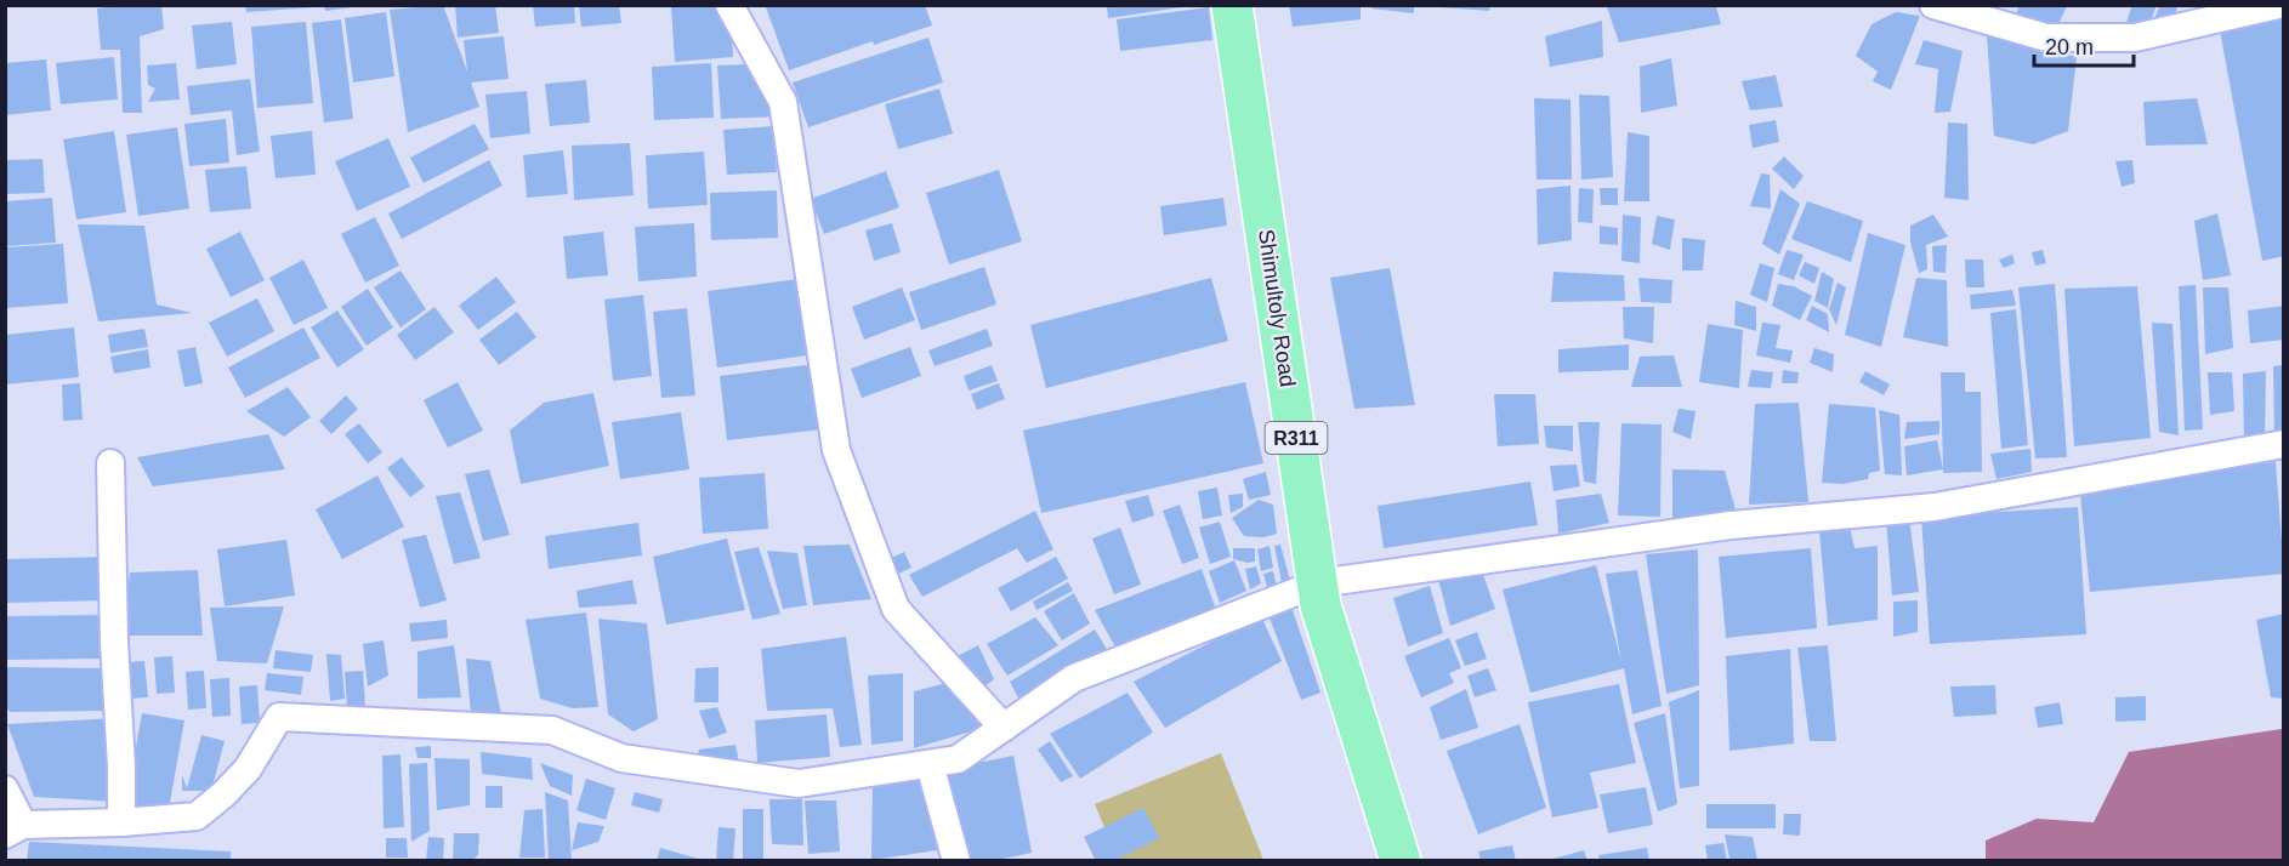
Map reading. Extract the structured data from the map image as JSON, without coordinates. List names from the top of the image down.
{
  "streets": {
    "main road": ["Shimultoly Road", "R311"]
  },
  "scale_bar": "20 m"
}
